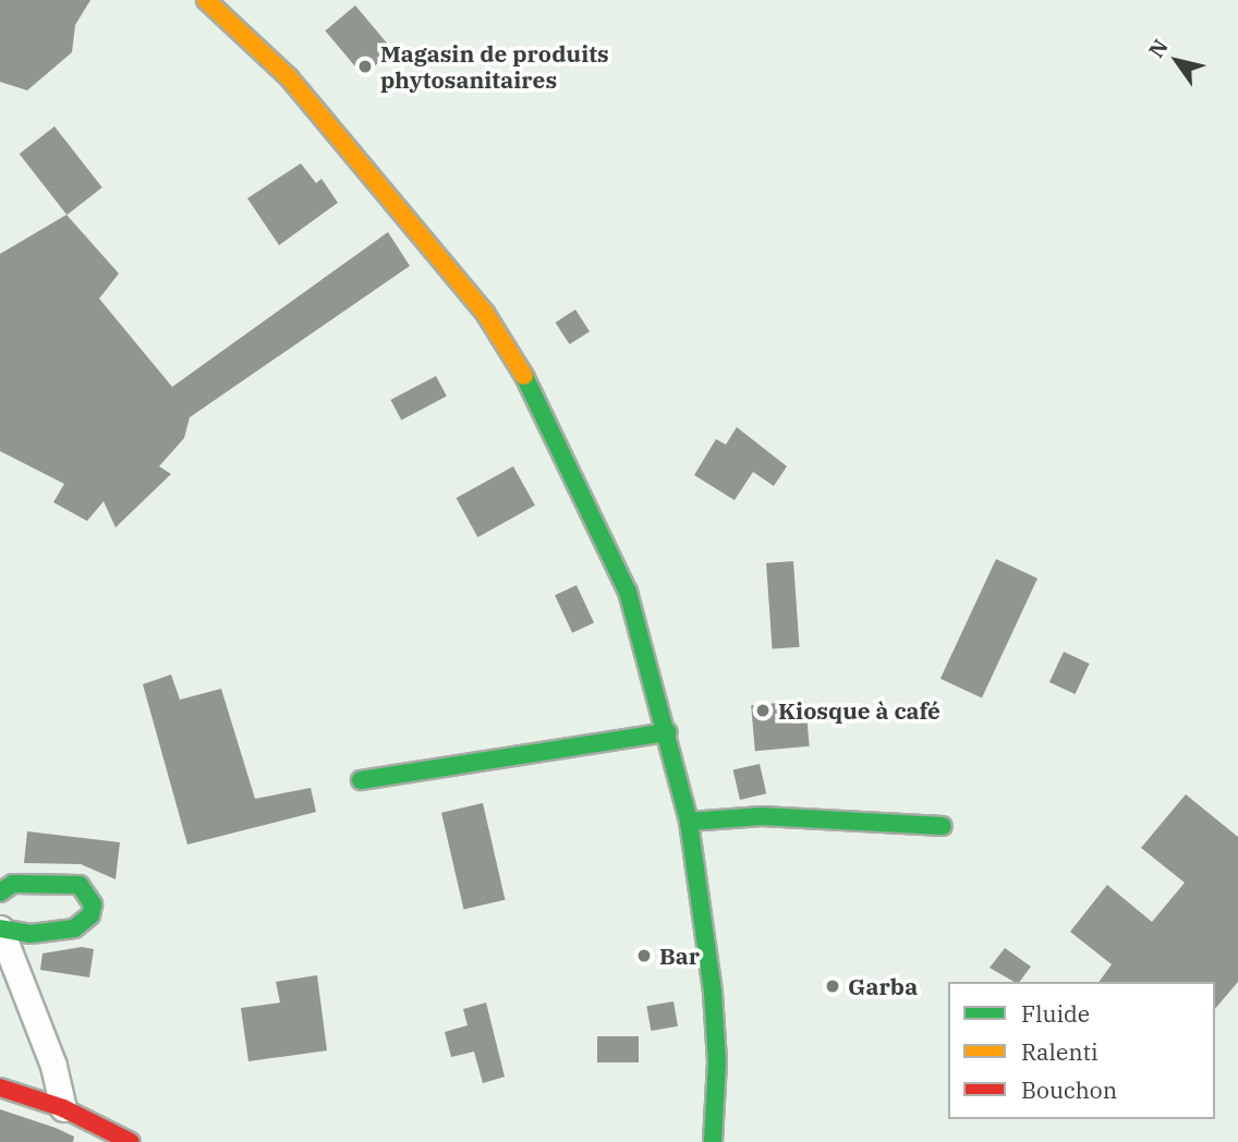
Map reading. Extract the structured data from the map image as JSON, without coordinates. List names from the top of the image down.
{
  "places": [
    "Magasin de produits phytosanitaires",
    "Kiosque à café",
    "Bar",
    "Garba"
  ],
  "legend": ["Fluide", "Ralenti", "Bouchon"],
  "north": "top left"
}
